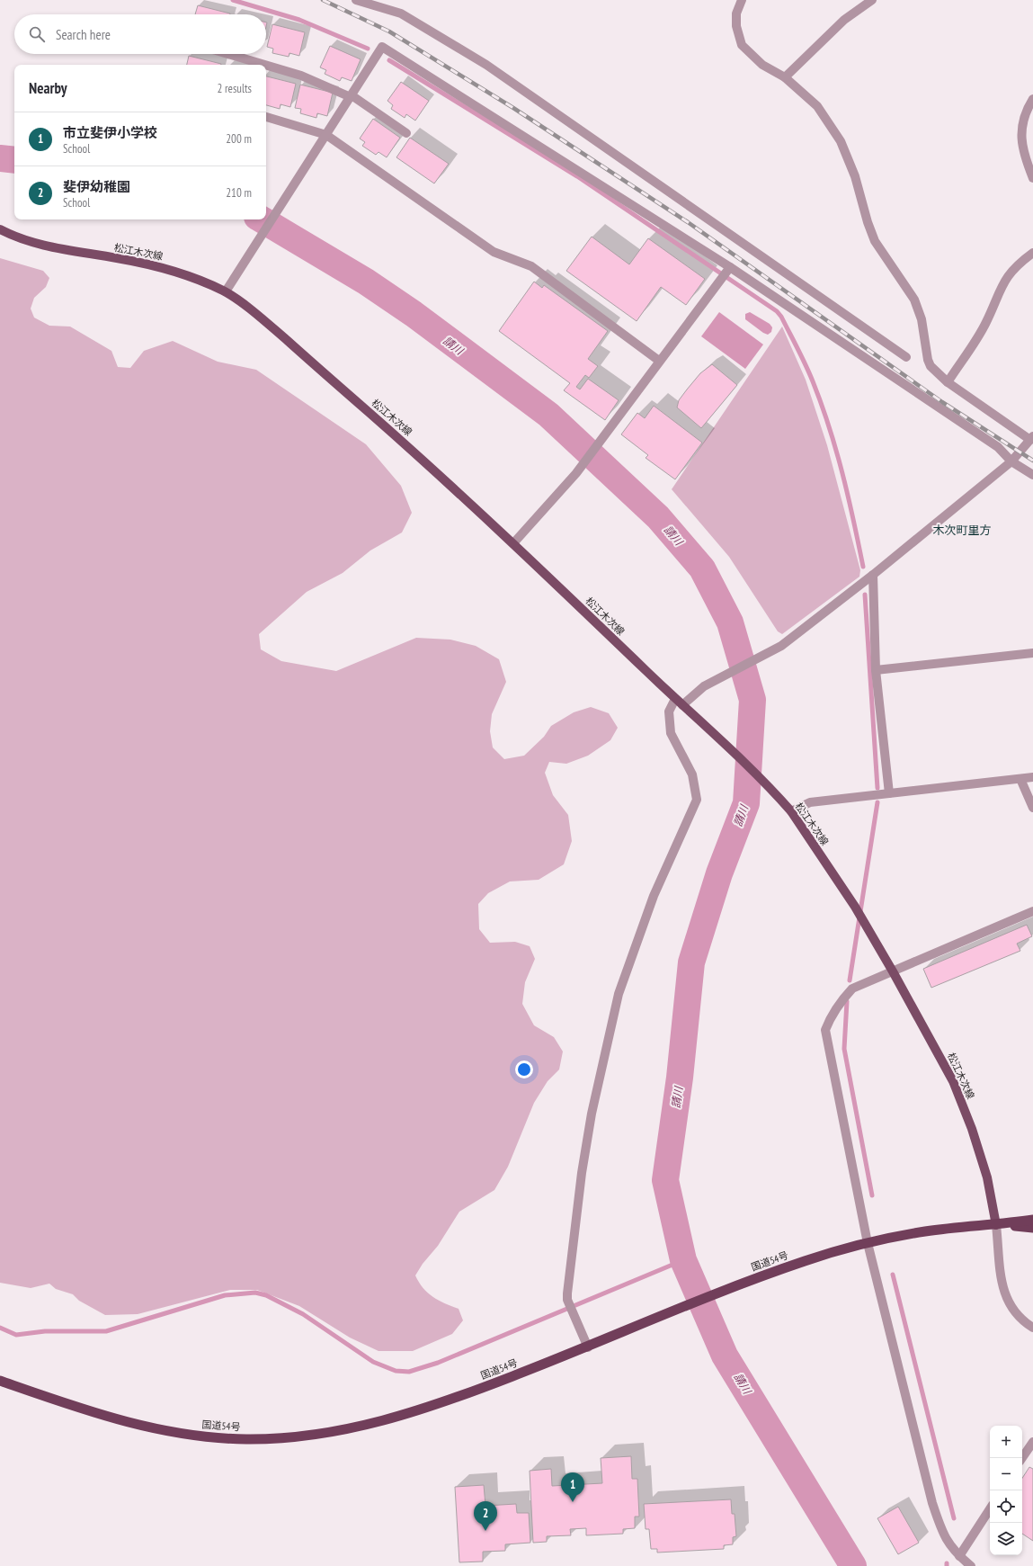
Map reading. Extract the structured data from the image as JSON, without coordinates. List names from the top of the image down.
{
  "streets": {
    "highway": ["国道54号"],
    "main road": ["松江木次線"]
  },
  "crossings": [
    ["松江木次線", "国道54号"]
  ],
  "districts": ["木次町里方"],
  "water": ["請川"],
  "page": {
    "search": "Search here",
    "heading": ["Nearby", "2 results"],
    "list": [
      {
        "mark": "1",
        "name": "市立斐伊小学校",
        "note": "School",
        "value": "200 m"
      },
      {
        "mark": "2",
        "name": "斐伊幼稚園",
        "note": "School",
        "value": "210 m"
      }
    ],
    "map_buttons": ["+", "−"],
    "pins": ["1", "2"]
  }
}
